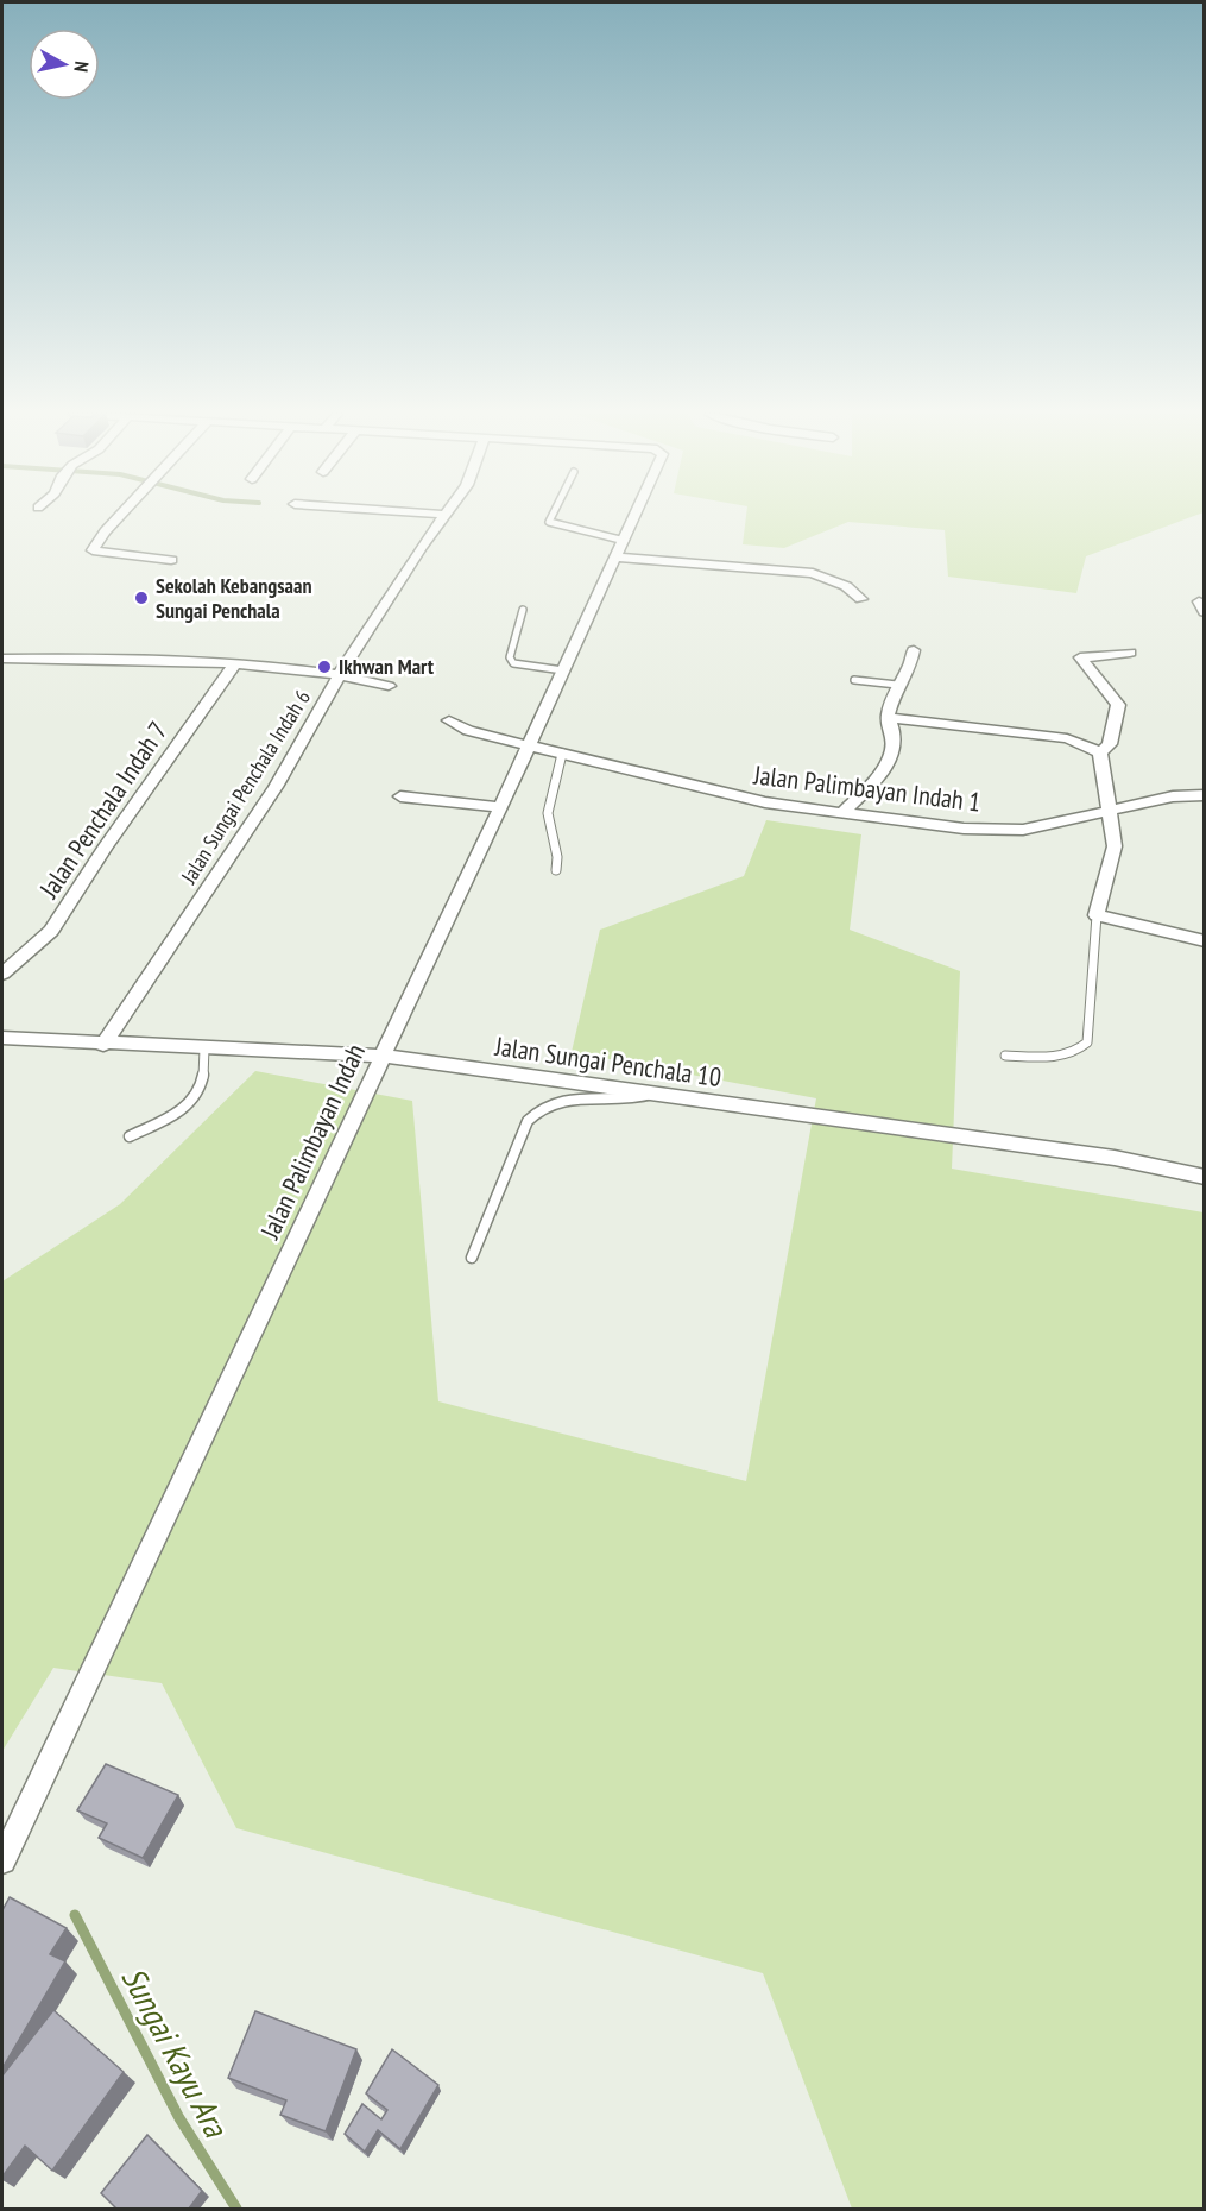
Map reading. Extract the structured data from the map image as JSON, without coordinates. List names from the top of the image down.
{
  "streets": {
    "street": [
      "Jalan Sungai Penchala Indah 6",
      "Jalan Palimbayan Indah 1",
      "Jalan Penchala Indah 7",
      "Jalan Sungai Penchala 10",
      "Jalan Palimbayan Indah"
    ]
  },
  "crossings": [
    ["Jalan Sungai Penchala Indah 6", "Jalan Sungai Penchala 10"],
    ["Jalan Palimbayan Indah 1", "Jalan Palimbayan Indah"],
    ["Jalan Sungai Penchala 10", "Jalan Palimbayan Indah"]
  ],
  "water": ["Sungai Kayu Ara"],
  "places": ["Sekolah Kebangsaan Sungai Penchala", "Ikhwan Mart"],
  "north": "right"
}
